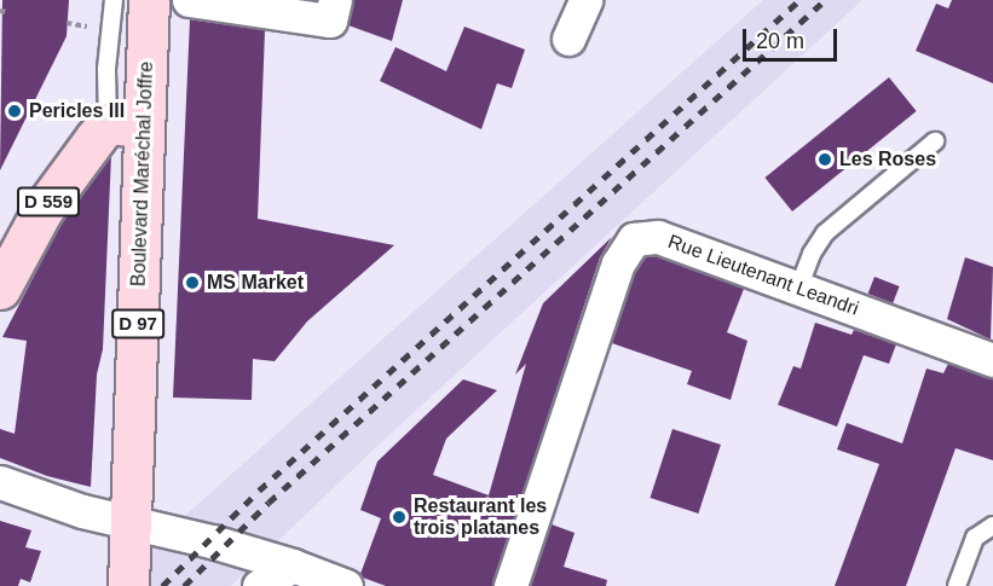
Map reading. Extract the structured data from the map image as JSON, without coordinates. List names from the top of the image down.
{
  "streets": {
    "main road": ["Boulevard Maréchal Joffre", "D 559", "D 97"],
    "street": ["Rue Lieutenant Leandri"]
  },
  "crossings": [
    ["Boulevard Maréchal Joffre", "D 559"],
    ["Boulevard Maréchal Joffre", "D 97"]
  ],
  "places": [
    "Pericles III",
    "Les Roses",
    "MS Market",
    "Restaurant les trois platanes"
  ],
  "scale_bar": "20 m"
}
